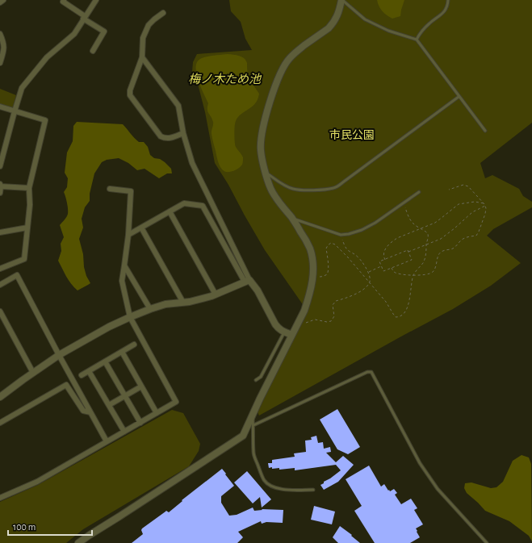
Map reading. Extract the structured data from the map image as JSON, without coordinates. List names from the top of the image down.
{
  "water": ["梅ノ木ため池"],
  "parks": ["市民公園"],
  "scale_bar": "100 m"
}
